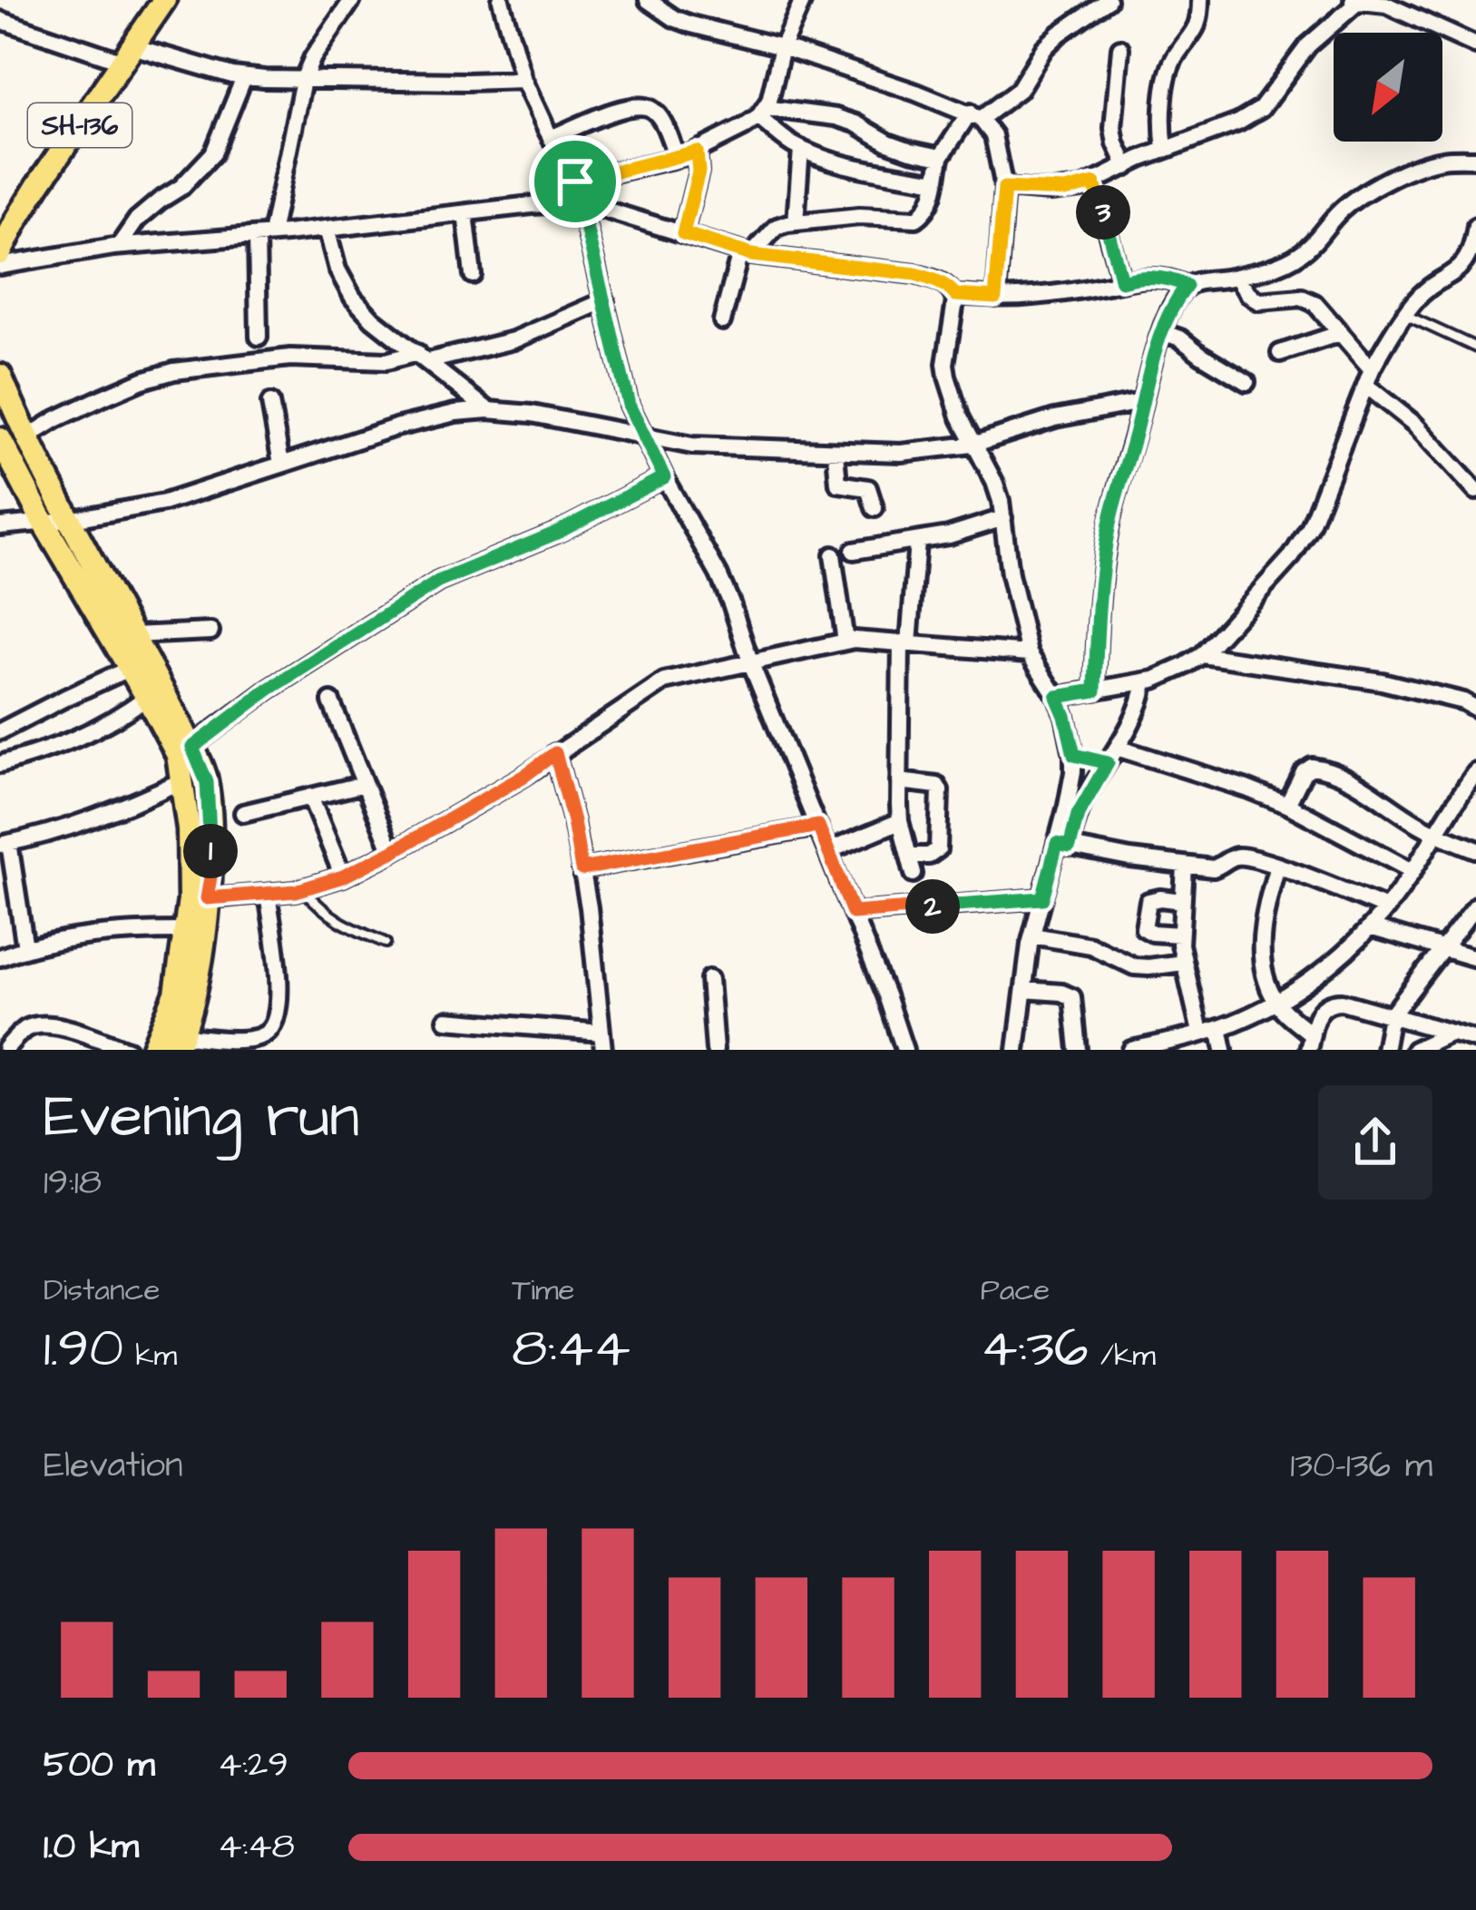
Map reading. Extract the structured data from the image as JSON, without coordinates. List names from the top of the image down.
{
  "streets": {
    "main road": ["SH-136"]
  },
  "north": "bottom left",
  "page": {
    "pins": ["3", "1", "2"],
    "heading": ["Evening run", "19:18"],
    "stats": [
      ["Distance", "1.90 km"],
      ["Time", "8:44"],
      ["Pace", "4:36 /km"]
    ],
    "chart": ["Elevation", "130–136 m"],
    "list": [
      {
        "name": "500 m",
        "note": "4:29"
      },
      {
        "name": "1.0 km",
        "note": "4:48"
      }
    ]
  }
}
